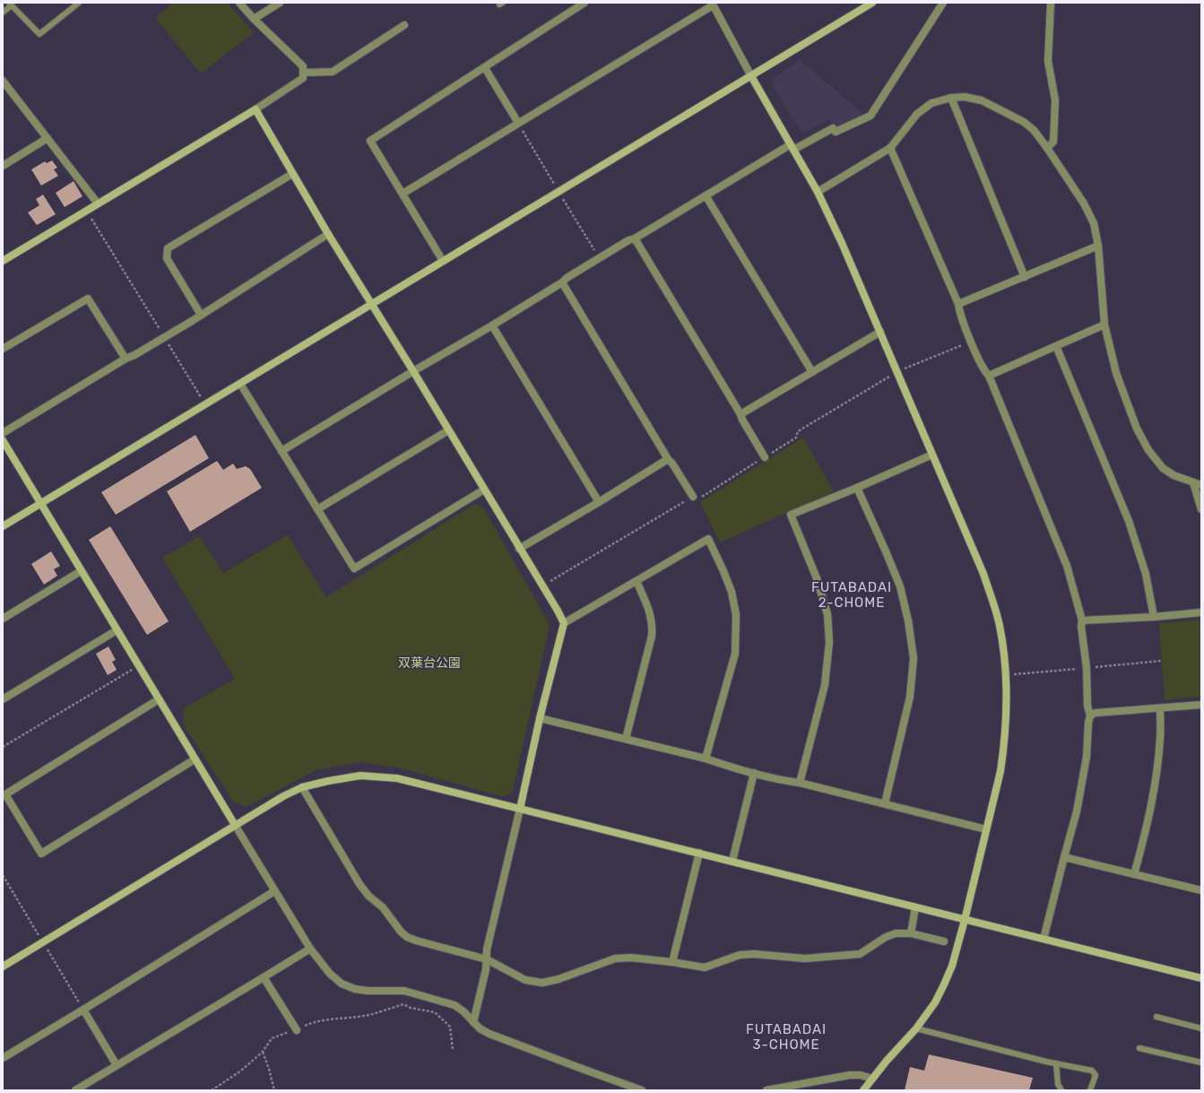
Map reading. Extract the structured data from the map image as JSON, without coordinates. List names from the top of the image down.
{
  "districts": ["FUTABADAI 2-CHOME", "FUTABADAI 3-CHOME"],
  "parks": ["双葉台公園"]
}
